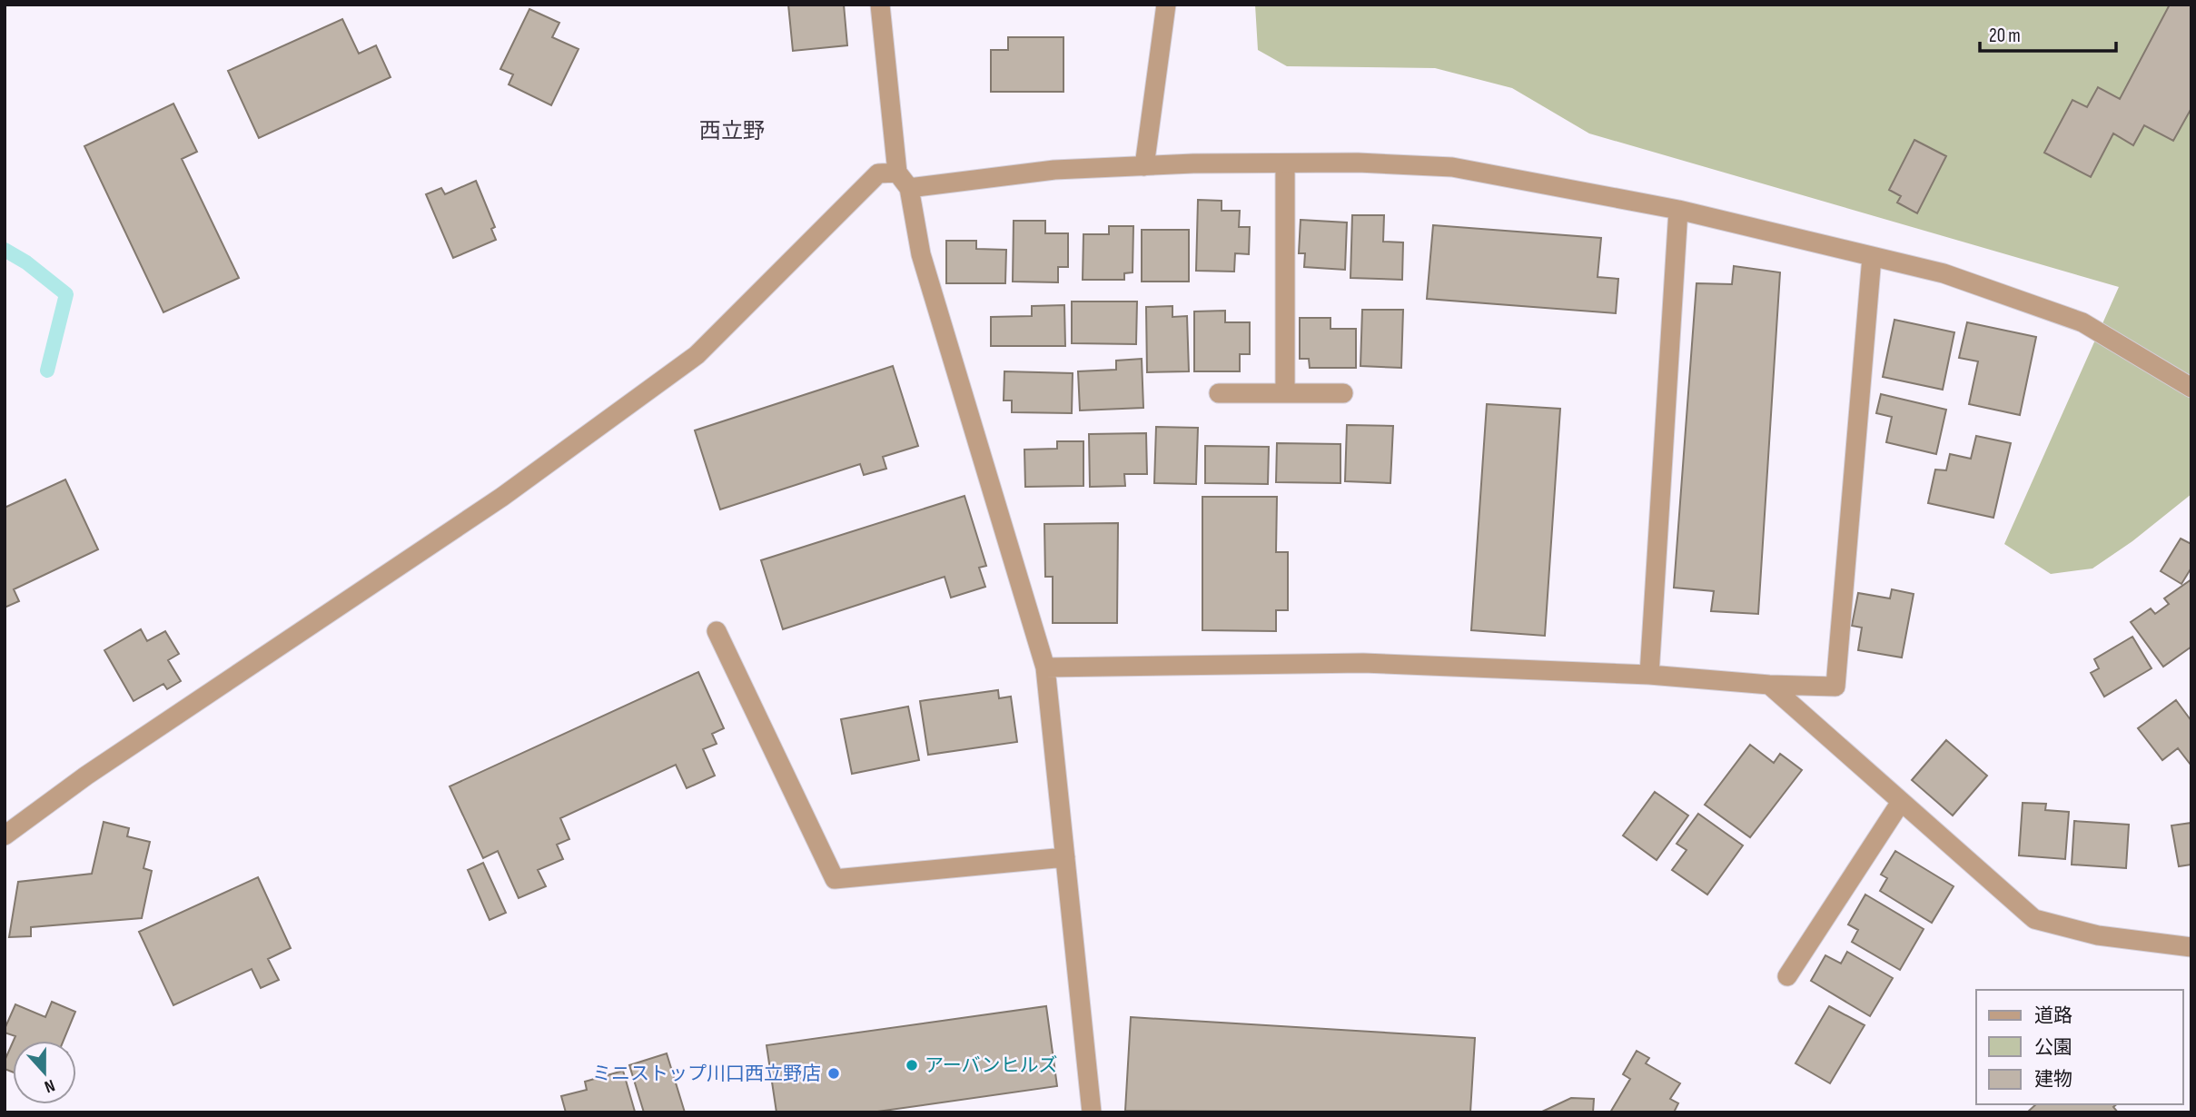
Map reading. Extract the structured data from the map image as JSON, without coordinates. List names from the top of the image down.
{
  "districts": ["西立野"],
  "places": ["アーバンヒルズ", "ミニストップ川口西立野店"],
  "legend": ["道路", "公園", "建物"],
  "scale_bar": "20 m",
  "north": "bottom"
}
